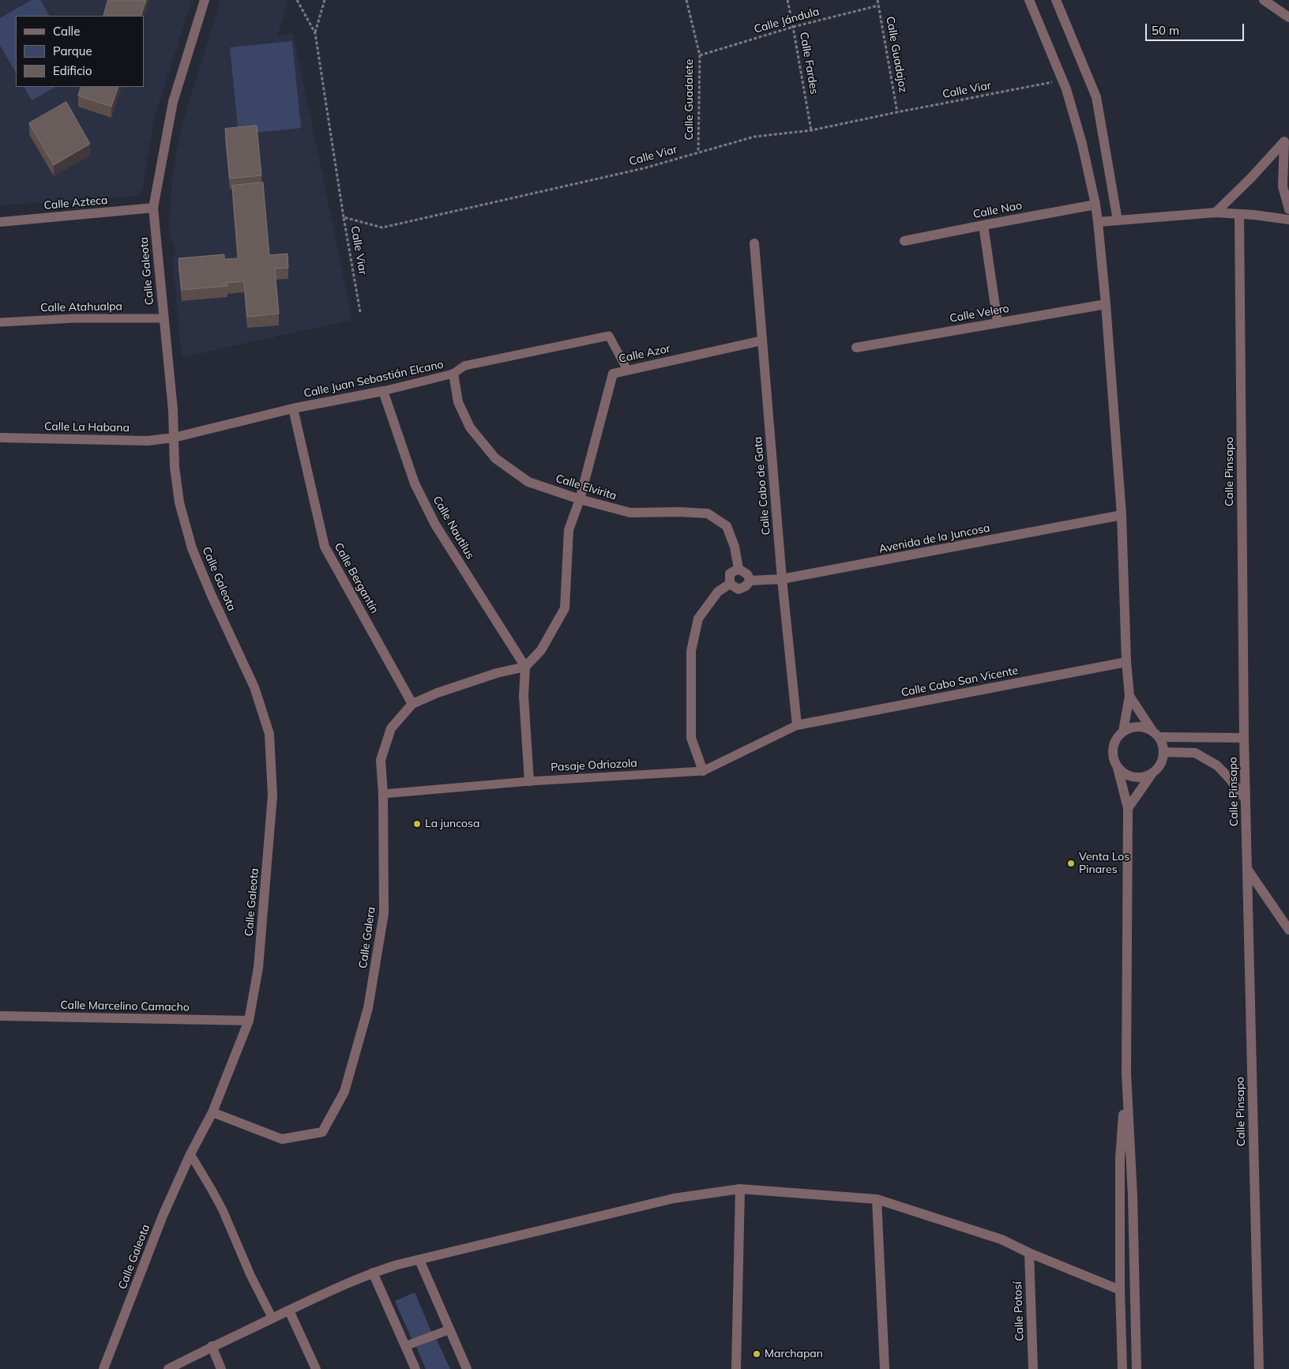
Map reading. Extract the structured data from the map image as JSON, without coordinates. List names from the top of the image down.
{
  "streets": {
    "street": [
      "Calle Azteca",
      "Calle Nao",
      "Calle Galeota",
      "Calle Atahualpa",
      "Calle Velero",
      "Calle Azor",
      "Calle Juan Sebastián Elcano",
      "Calle La Habana",
      "Calle Pinsapo",
      "Calle Cabo de Gata",
      "Calle Elvirita",
      "Calle Nautilus",
      "Avenida de la Juncosa",
      "Calle Bergantín",
      "Calle Cabo San Vicente",
      "Pasaje Odriozola",
      "Calle Galera",
      "Calle Marcelino Camacho",
      "Calle Potosí"
    ],
    "path": [
      "Calle Jándula",
      "Calle Guadajoz",
      "Calle Fardes",
      "Calle Viar",
      "Calle Guadalete"
    ]
  },
  "crossings": [
    ["Calle Jándula", "Calle Guadajoz"],
    ["Calle Jándula", "Calle Fardes"],
    ["Calle Jándula", "Calle Guadalete"],
    ["Calle Guadajoz", "Calle Viar"],
    ["Calle Fardes", "Calle Viar"],
    ["Calle Viar", "Calle Guadalete"],
    ["Calle Azteca", "Calle Galeota"],
    ["Calle Galeota", "Calle Atahualpa"],
    ["Calle Galeota", "Calle Juan Sebastián Elcano"],
    ["Calle Galeota", "Calle La Habana"],
    ["Calle Galeota", "Calle Galera"],
    ["Calle Galeota", "Calle Marcelino Camacho"],
    ["Calle Azor", "Calle Juan Sebastián Elcano"],
    ["Calle Azor", "Calle Cabo de Gata"],
    ["Calle Azor", "Calle Elvirita"],
    ["Calle Juan Sebastián Elcano", "Calle La Habana"],
    ["Calle Juan Sebastián Elcano", "Calle Elvirita"],
    ["Calle Juan Sebastián Elcano", "Calle Nautilus"],
    ["Calle Juan Sebastián Elcano", "Calle Bergantín"],
    ["Calle Cabo de Gata", "Avenida de la Juncosa"],
    ["Calle Cabo de Gata", "Calle Cabo San Vicente"],
    ["Calle Cabo de Gata", "Pasaje Odriozola"],
    ["Calle Elvirita", "Avenida de la Juncosa"],
    ["Calle Nautilus", "Calle Galera"],
    ["Calle Bergantín", "Calle Galera"],
    ["Calle Cabo San Vicente", "Pasaje Odriozola"],
    ["Pasaje Odriozola", "Calle Galera"]
  ],
  "places": ["La juncosa", "Venta Los Pinares", "Marchapan"],
  "legend": ["Calle", "Parque", "Edificio"],
  "scale_bar": "50 m"
}
